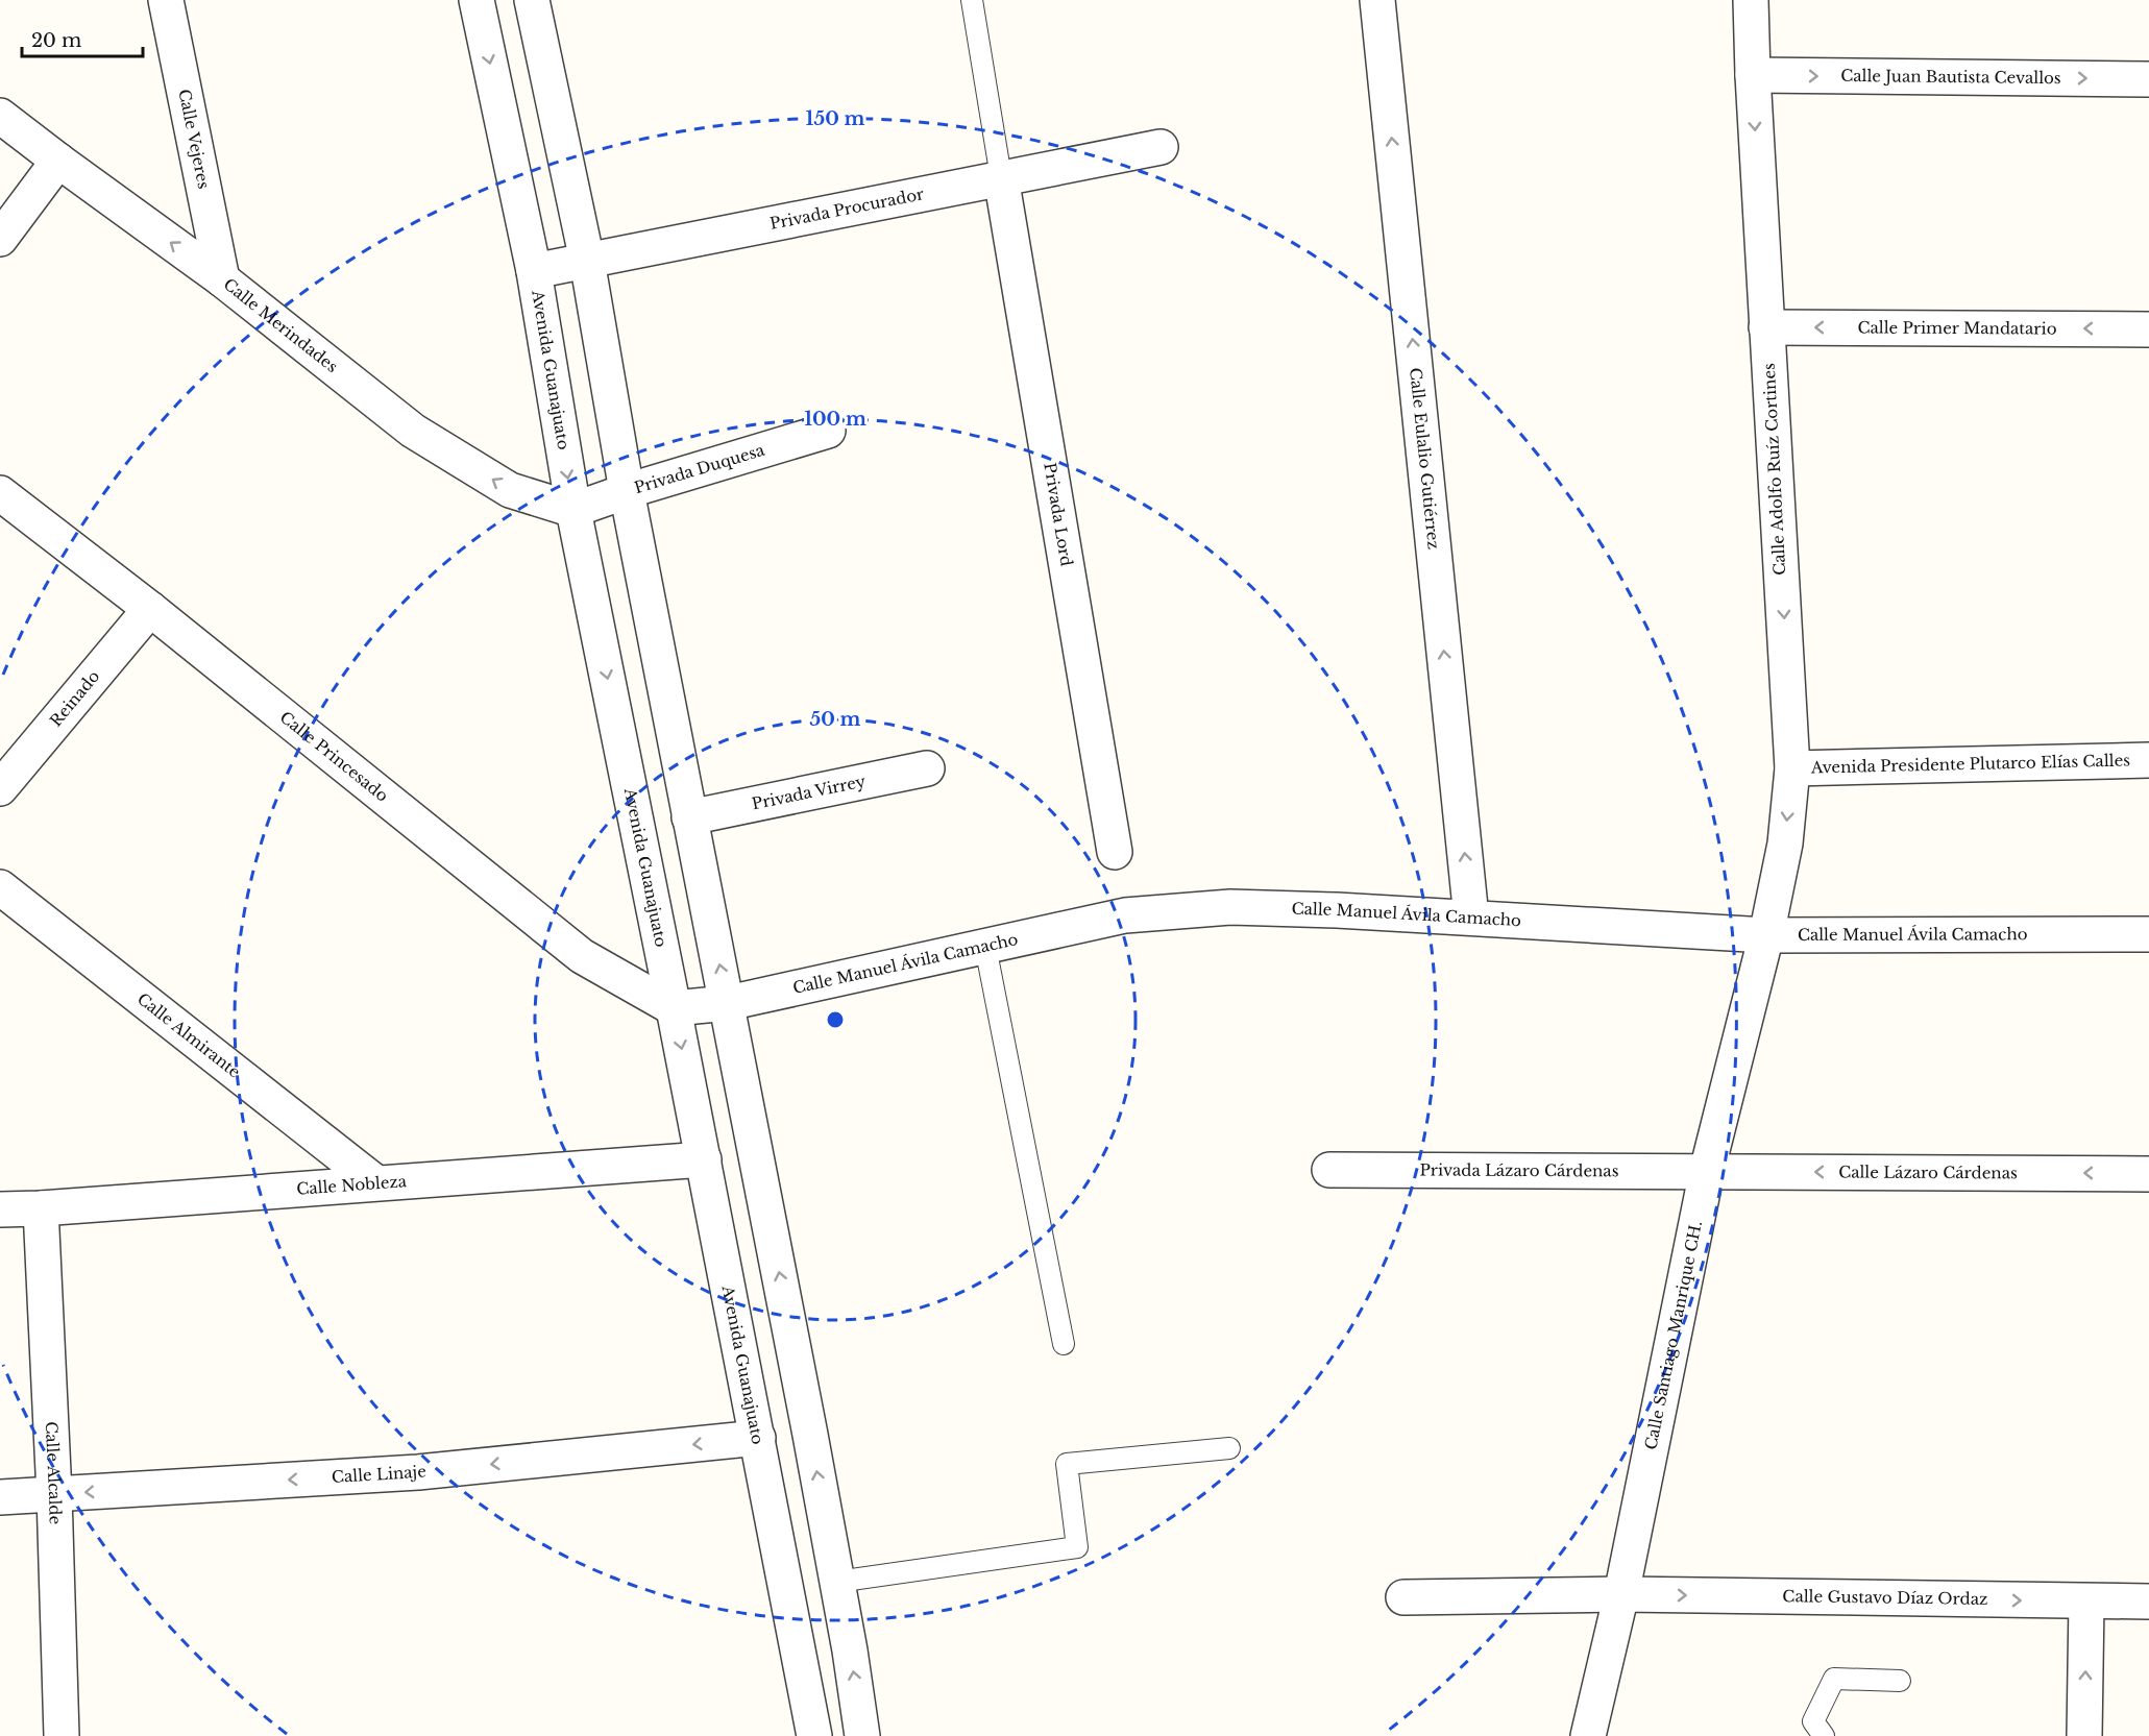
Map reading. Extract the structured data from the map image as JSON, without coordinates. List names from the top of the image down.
{
  "streets": {
    "street": [
      "Calle Juan Bautista Cevallos",
      "Calle Vejeres",
      "Privada Procurador",
      "Calle Merindades",
      "Calle Primer Mandatario",
      "Avenida Guanajuato",
      "Calle Eulalio Gutiérrez",
      "Privada Duquesa",
      "Calle Adolfo Ruíz Cortines",
      "Privada Lord",
      "Reinado",
      "Calle Princesado",
      "Avenida Presidente Plutarco Elías Calles",
      "Privada Virrey",
      "Calle Manuel Ávila Camacho",
      "Calle Almirante",
      "Privada Lázaro Cárdenas",
      "Calle Lázaro Cárdenas",
      "Calle Nobleza",
      "Calle Santiago Manrique CH.",
      "Calle Alcalde",
      "Calle Linaje",
      "Calle Gustavo Díaz Ordaz"
    ]
  },
  "crossings": [
    ["Calle Juan Bautista Cevallos", "Calle Adolfo Ruíz Cortines"],
    ["Calle Vejeres", "Calle Merindades"],
    ["Privada Procurador", "Avenida Guanajuato"],
    ["Privada Procurador", "Privada Lord"],
    ["Calle Merindades", "Avenida Guanajuato"],
    ["Calle Merindades", "Privada Duquesa"],
    ["Calle Primer Mandatario", "Calle Adolfo Ruíz Cortines"],
    ["Avenida Guanajuato", "Privada Duquesa"],
    ["Avenida Guanajuato", "Calle Princesado"],
    ["Avenida Guanajuato", "Calle Manuel Ávila Camacho"],
    ["Avenida Guanajuato", "Calle Nobleza"],
    ["Avenida Guanajuato", "Calle Linaje"],
    ["Calle Eulalio Gutiérrez", "Calle Manuel Ávila Camacho"],
    ["Calle Adolfo Ruíz Cortines", "Avenida Presidente Plutarco Elías Calles"],
    ["Calle Adolfo Ruíz Cortines", "Calle Manuel Ávila Camacho"],
    ["Calle Adolfo Ruíz Cortines", "Calle Santiago Manrique CH."],
    ["Reinado", "Calle Princesado"],
    ["Calle Princesado", "Calle Manuel Ávila Camacho"],
    ["Calle Manuel Ávila Camacho", "Calle Santiago Manrique CH."],
    ["Calle Almirante", "Calle Nobleza"],
    ["Privada Lázaro Cárdenas", "Calle Lázaro Cárdenas"],
    ["Privada Lázaro Cárdenas", "Calle Santiago Manrique CH."],
    ["Calle Lázaro Cárdenas", "Calle Santiago Manrique CH."],
    ["Calle Nobleza", "Calle Alcalde"],
    ["Calle Santiago Manrique CH.", "Calle Gustavo Díaz Ordaz"],
    ["Calle Alcalde", "Calle Linaje"]
  ],
  "one_way": [
    "Calle Juan Bautista Cevallos",
    "Calle Merindades",
    "Calle Primer Mandatario",
    "Calle Eulalio Gutiérrez",
    "Calle Adolfo Ruíz Cortines",
    "Calle Lázaro Cárdenas",
    "Calle Linaje",
    "Calle Gustavo Díaz Ordaz"
  ],
  "scale_bar": "20 m",
  "rings": ["150 m", "100 m", "50 m"]
}
